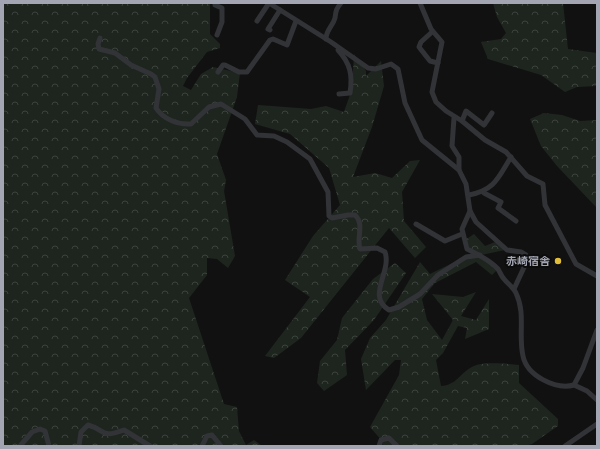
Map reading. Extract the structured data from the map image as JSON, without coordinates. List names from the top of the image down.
{
  "places": ["赤崎宿舎"]
}
